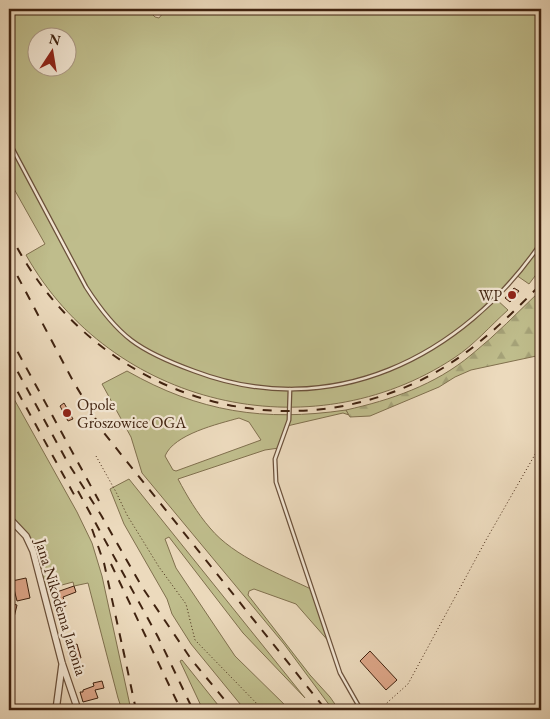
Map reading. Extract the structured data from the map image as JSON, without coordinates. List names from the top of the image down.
{
  "streets": {
    "street": ["Jana Nikodema Jaronia"]
  },
  "places": ["WP", "Opole Groszowice OGA"],
  "north": "top"
}
